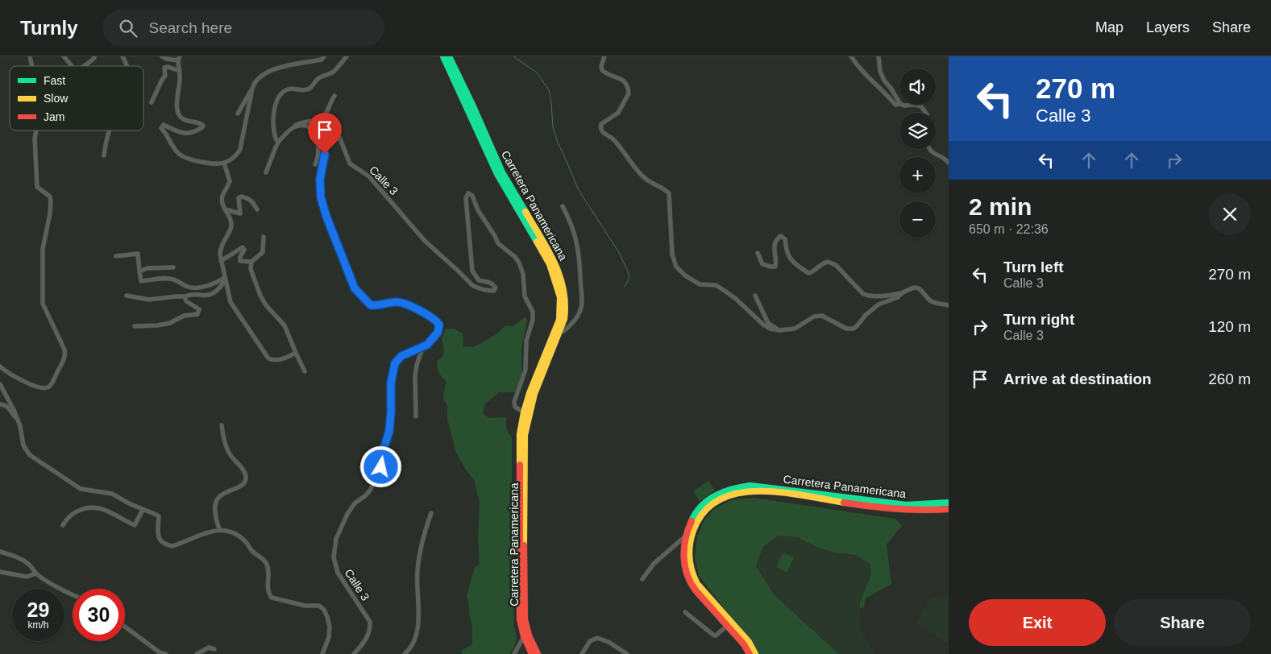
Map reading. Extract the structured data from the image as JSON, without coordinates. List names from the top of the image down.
{
  "streets": {
    "main road": ["Carretera Panamericana"],
    "street": ["Calle 3"]
  },
  "crossings": [
    ["Calle 3", "Carretera Panamericana"]
  ],
  "legend": ["Fast", "Slow", "Jam"],
  "page": {
    "header": "Turnly",
    "search": "Search here",
    "nav": ["Map", "Layers", "Share"],
    "turn": ["270 m", "Calle 3"],
    "map_buttons": ["+", "−"],
    "heading": ["2 min", "650 m · 22:36"],
    "list": [
      {
        "name": "Turn left",
        "note": "Calle 3",
        "value": "270 m"
      },
      {
        "name": "Turn right",
        "note": "Calle 3",
        "value": "120 m"
      },
      {
        "name": "Arrive at destination",
        "value": "260 m"
      }
    ],
    "speed": "29 km/h",
    "limit": "30",
    "buttons": ["Exit", "Share"]
  }
}
